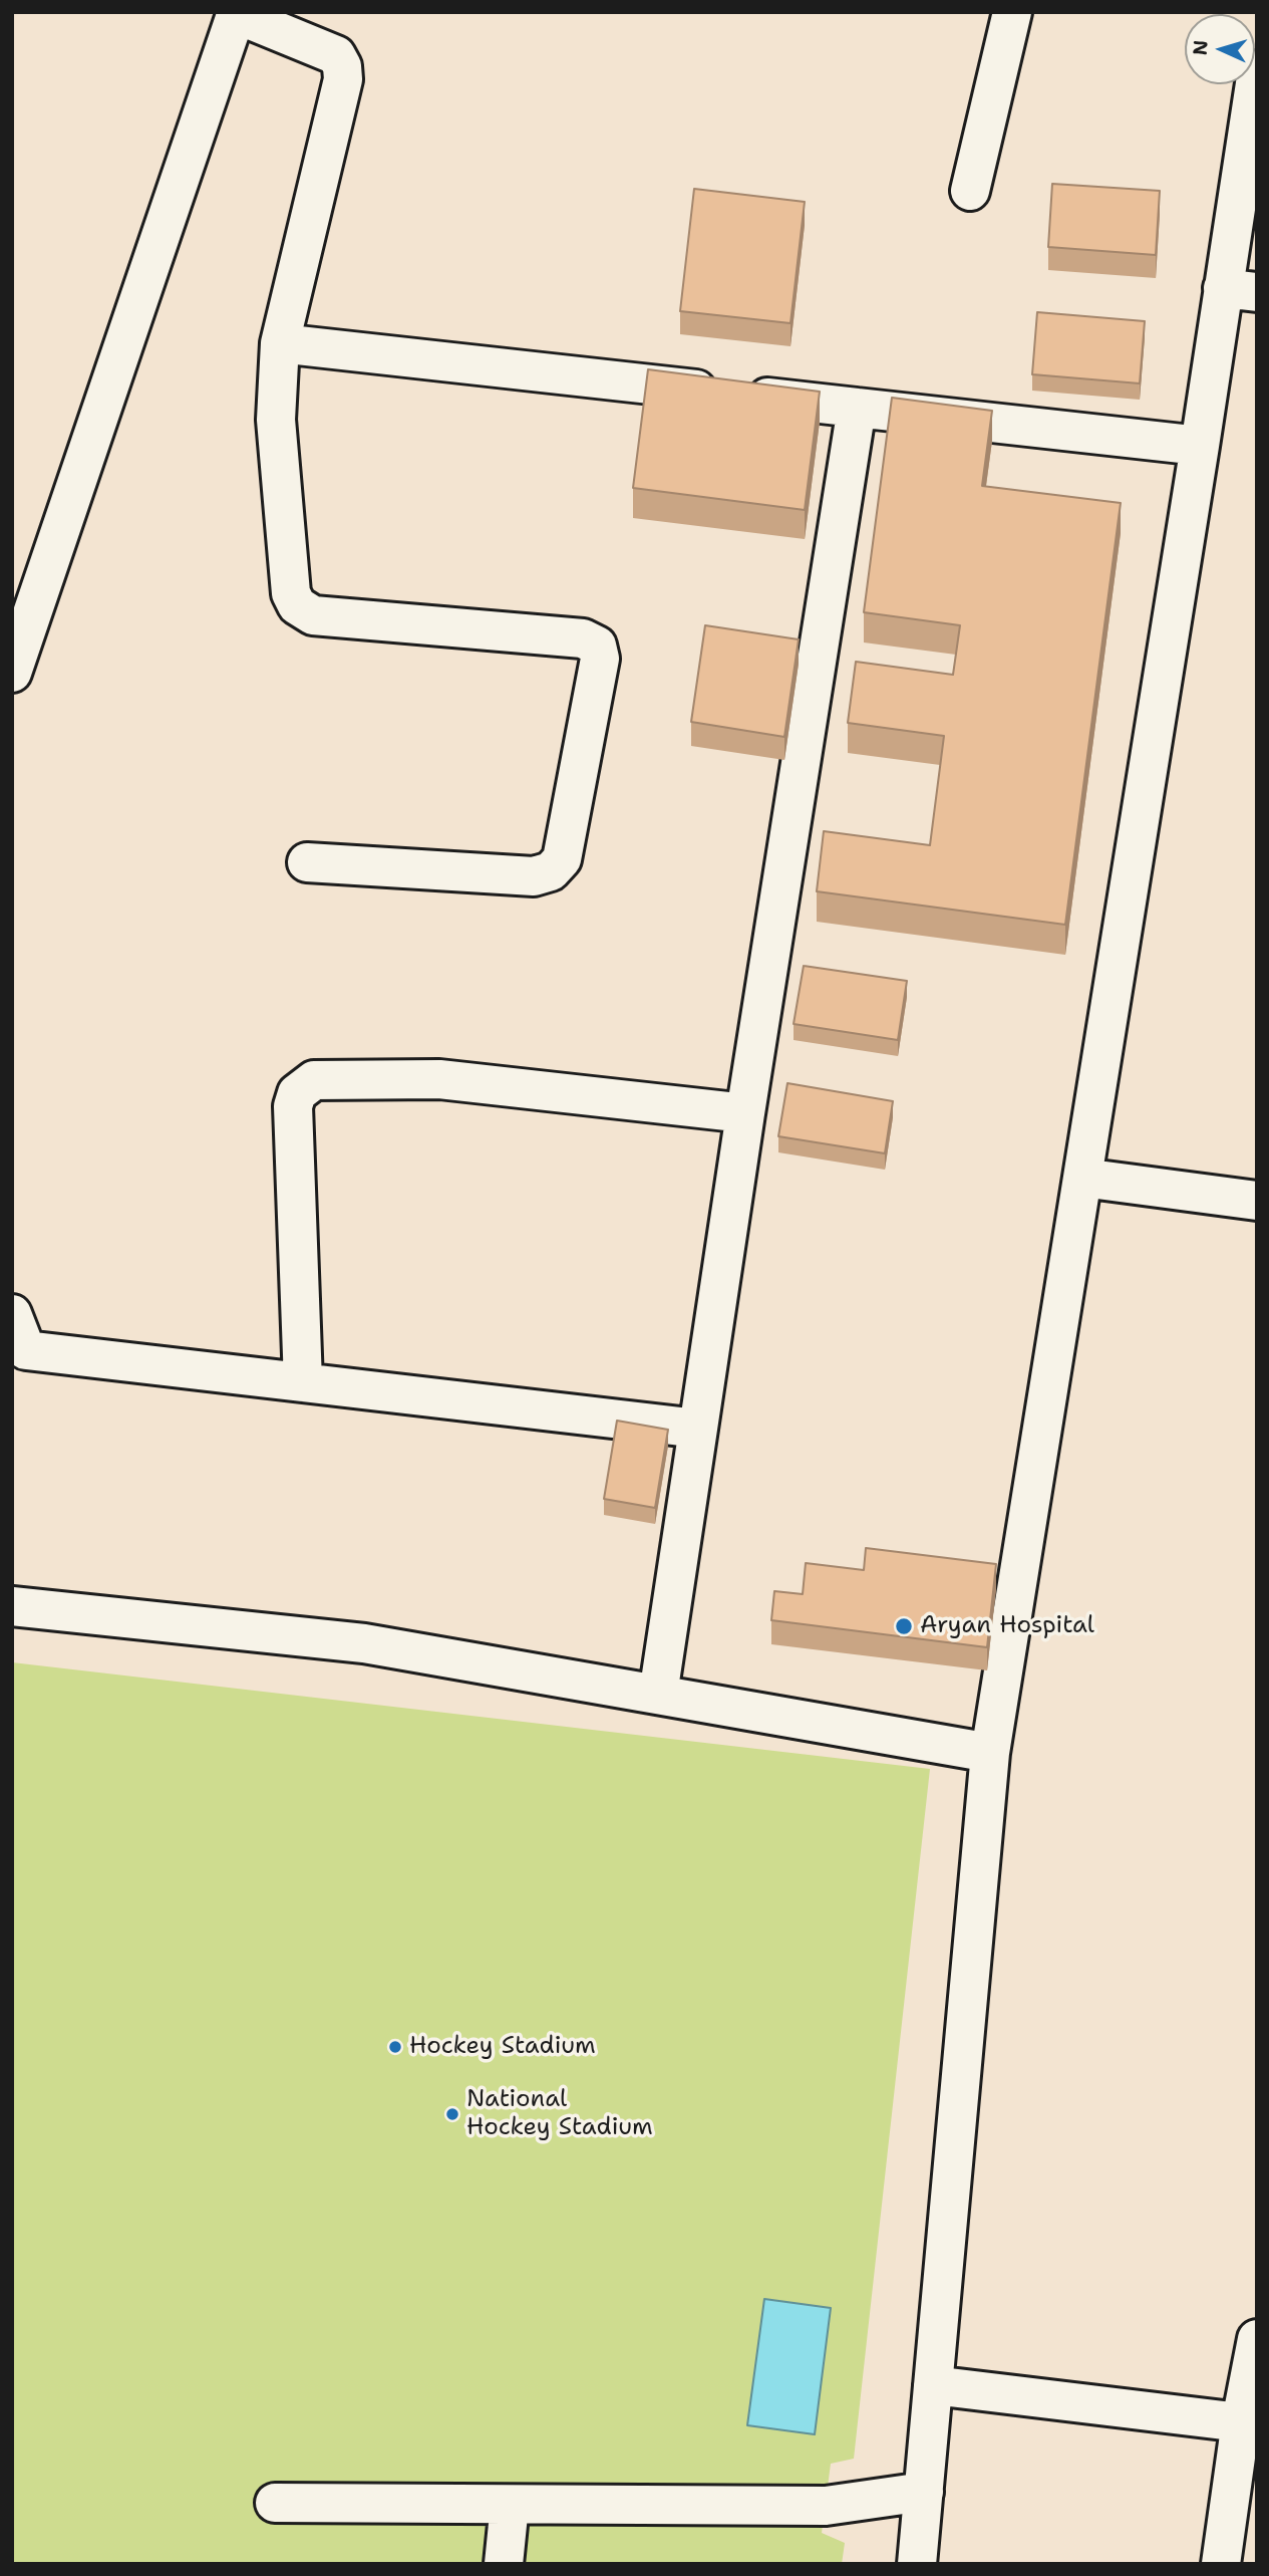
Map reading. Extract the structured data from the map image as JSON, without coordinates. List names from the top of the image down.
{
  "places": ["Aryan Hospital", "Hockey Stadium", "National Hockey Stadium"],
  "north": "left"
}
